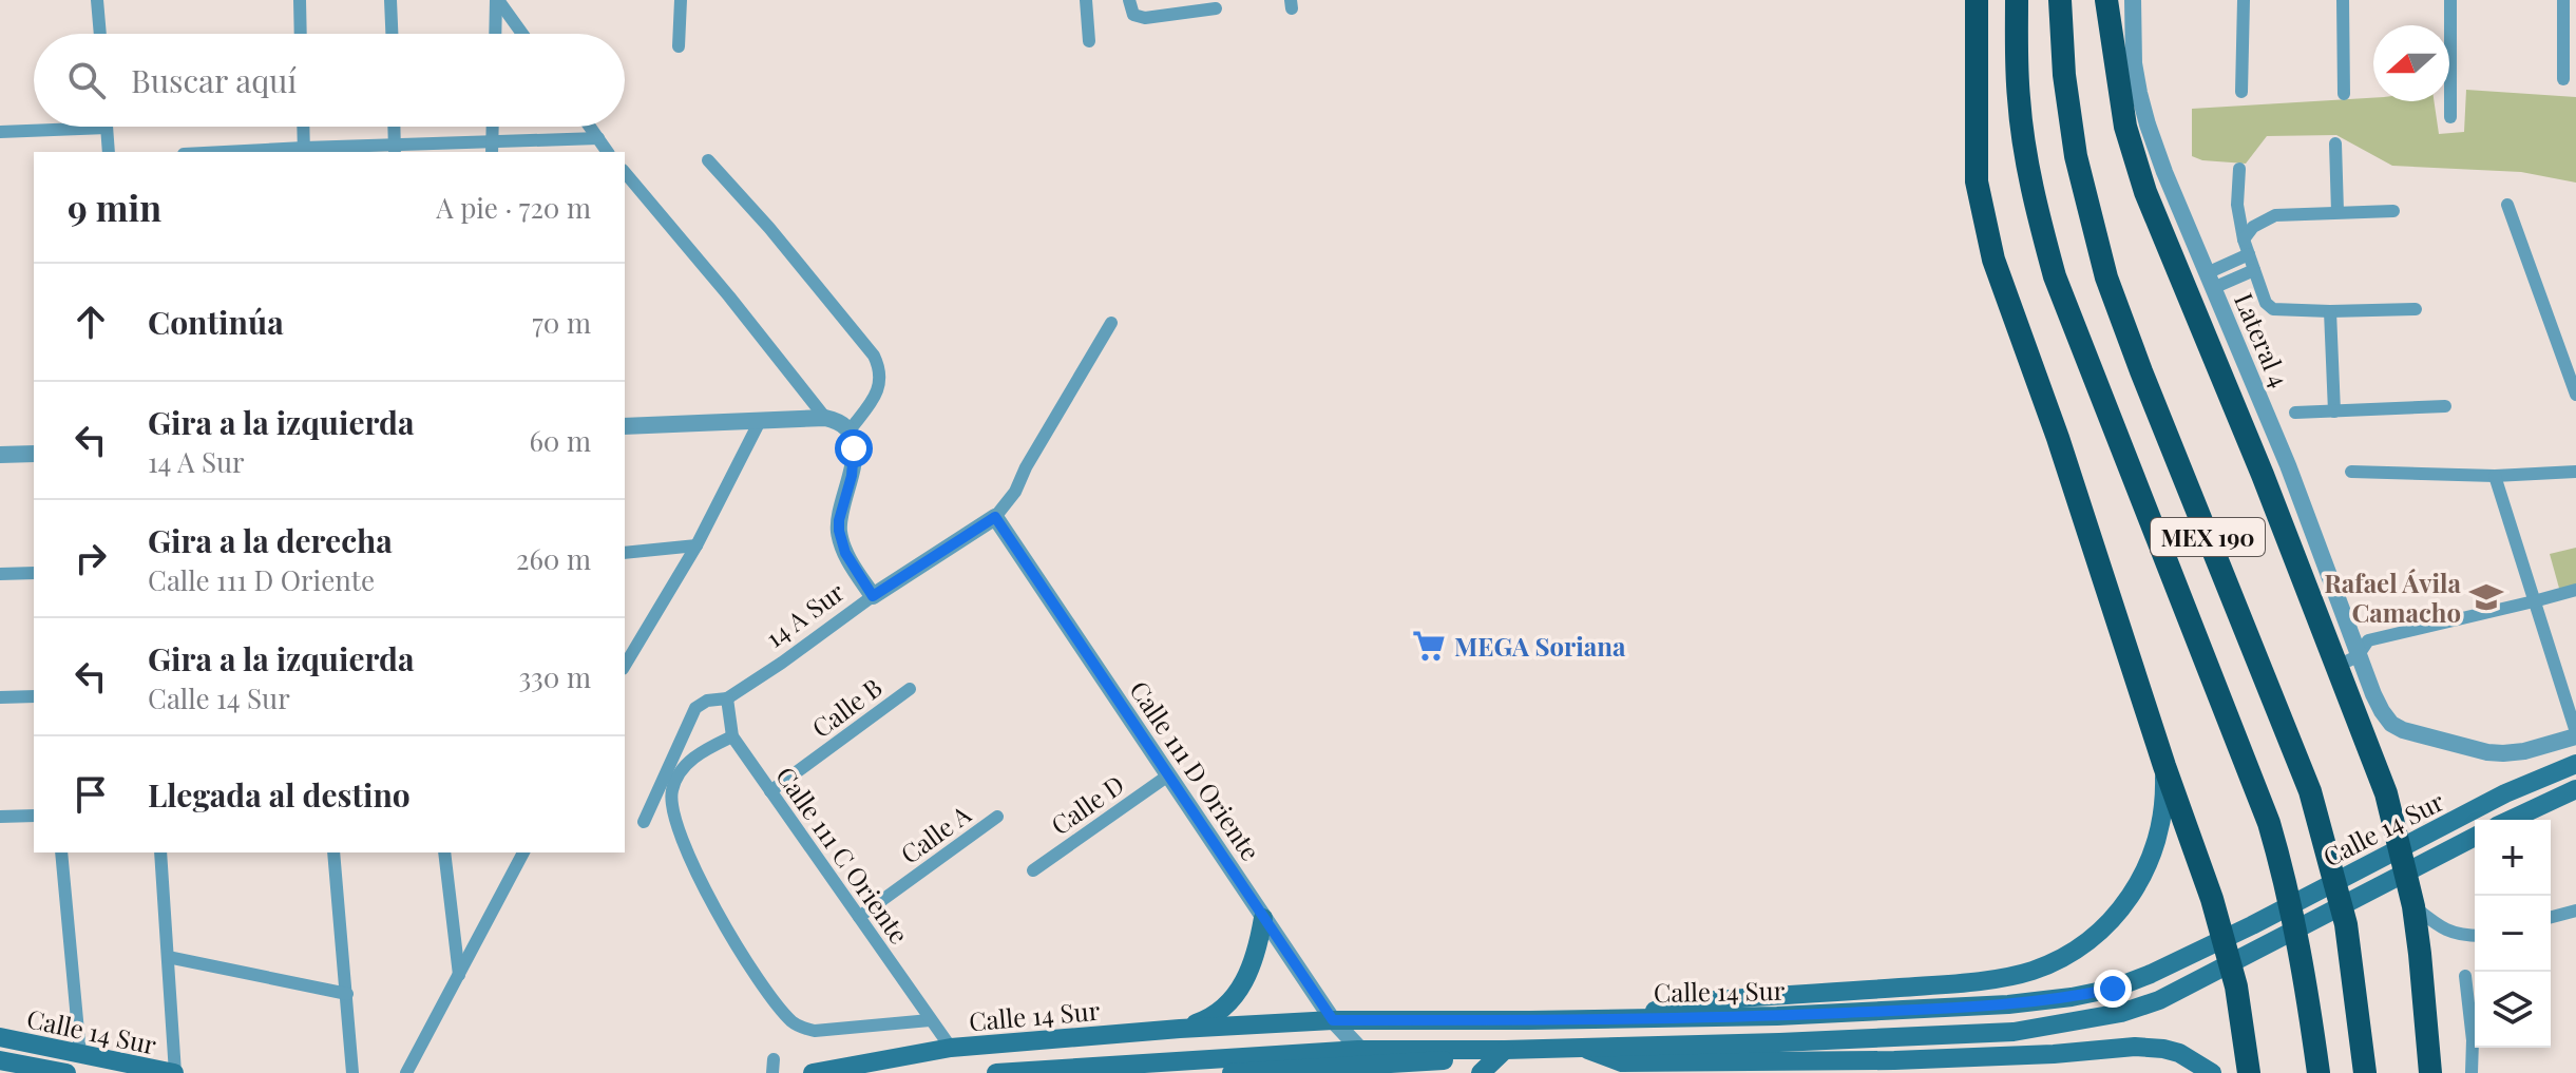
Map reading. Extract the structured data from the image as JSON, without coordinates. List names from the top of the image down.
{
  "streets": {
    "highway": ["MEX 190"],
    "main road": ["Calle 14 Sur"],
    "street": [
      "Lateral 4",
      "14 A Sur",
      "Calle B",
      "Calle 111 D Oriente",
      "Calle D",
      "Calle A",
      "Calle 111 C Oriente"
    ]
  },
  "crossings": [
    ["14 A Sur", "Calle 111 D Oriente"],
    ["14 A Sur", "Calle 111 C Oriente"],
    ["Calle B", "Calle 111 C Oriente"],
    ["Calle 111 D Oriente", "Calle D"],
    ["Calle 111 D Oriente", "Calle 14 Sur"],
    ["Calle 14 Sur", "Calle 111 C Oriente"],
    ["Calle A", "Calle 111 C Oriente"]
  ],
  "places": {
    "school or university": ["Rafael Ávila Camacho"],
    "supermarket": ["MEGA Soriana"]
  },
  "north": "left",
  "page": {
    "search": "Buscar aquí",
    "heading": ["9 min", "A pie · 720 m"],
    "list": [
      ["Continúa", "70 m"],
      ["Gira a la izquierda", "14 A Sur", "60 m"],
      ["Gira a la derecha", "Calle 111 D Oriente", "260 m"],
      ["Gira a la izquierda", "Calle 14 Sur", "330 m"],
      "Llegada al destino"
    ],
    "map_buttons": ["+", "−"]
  }
}
